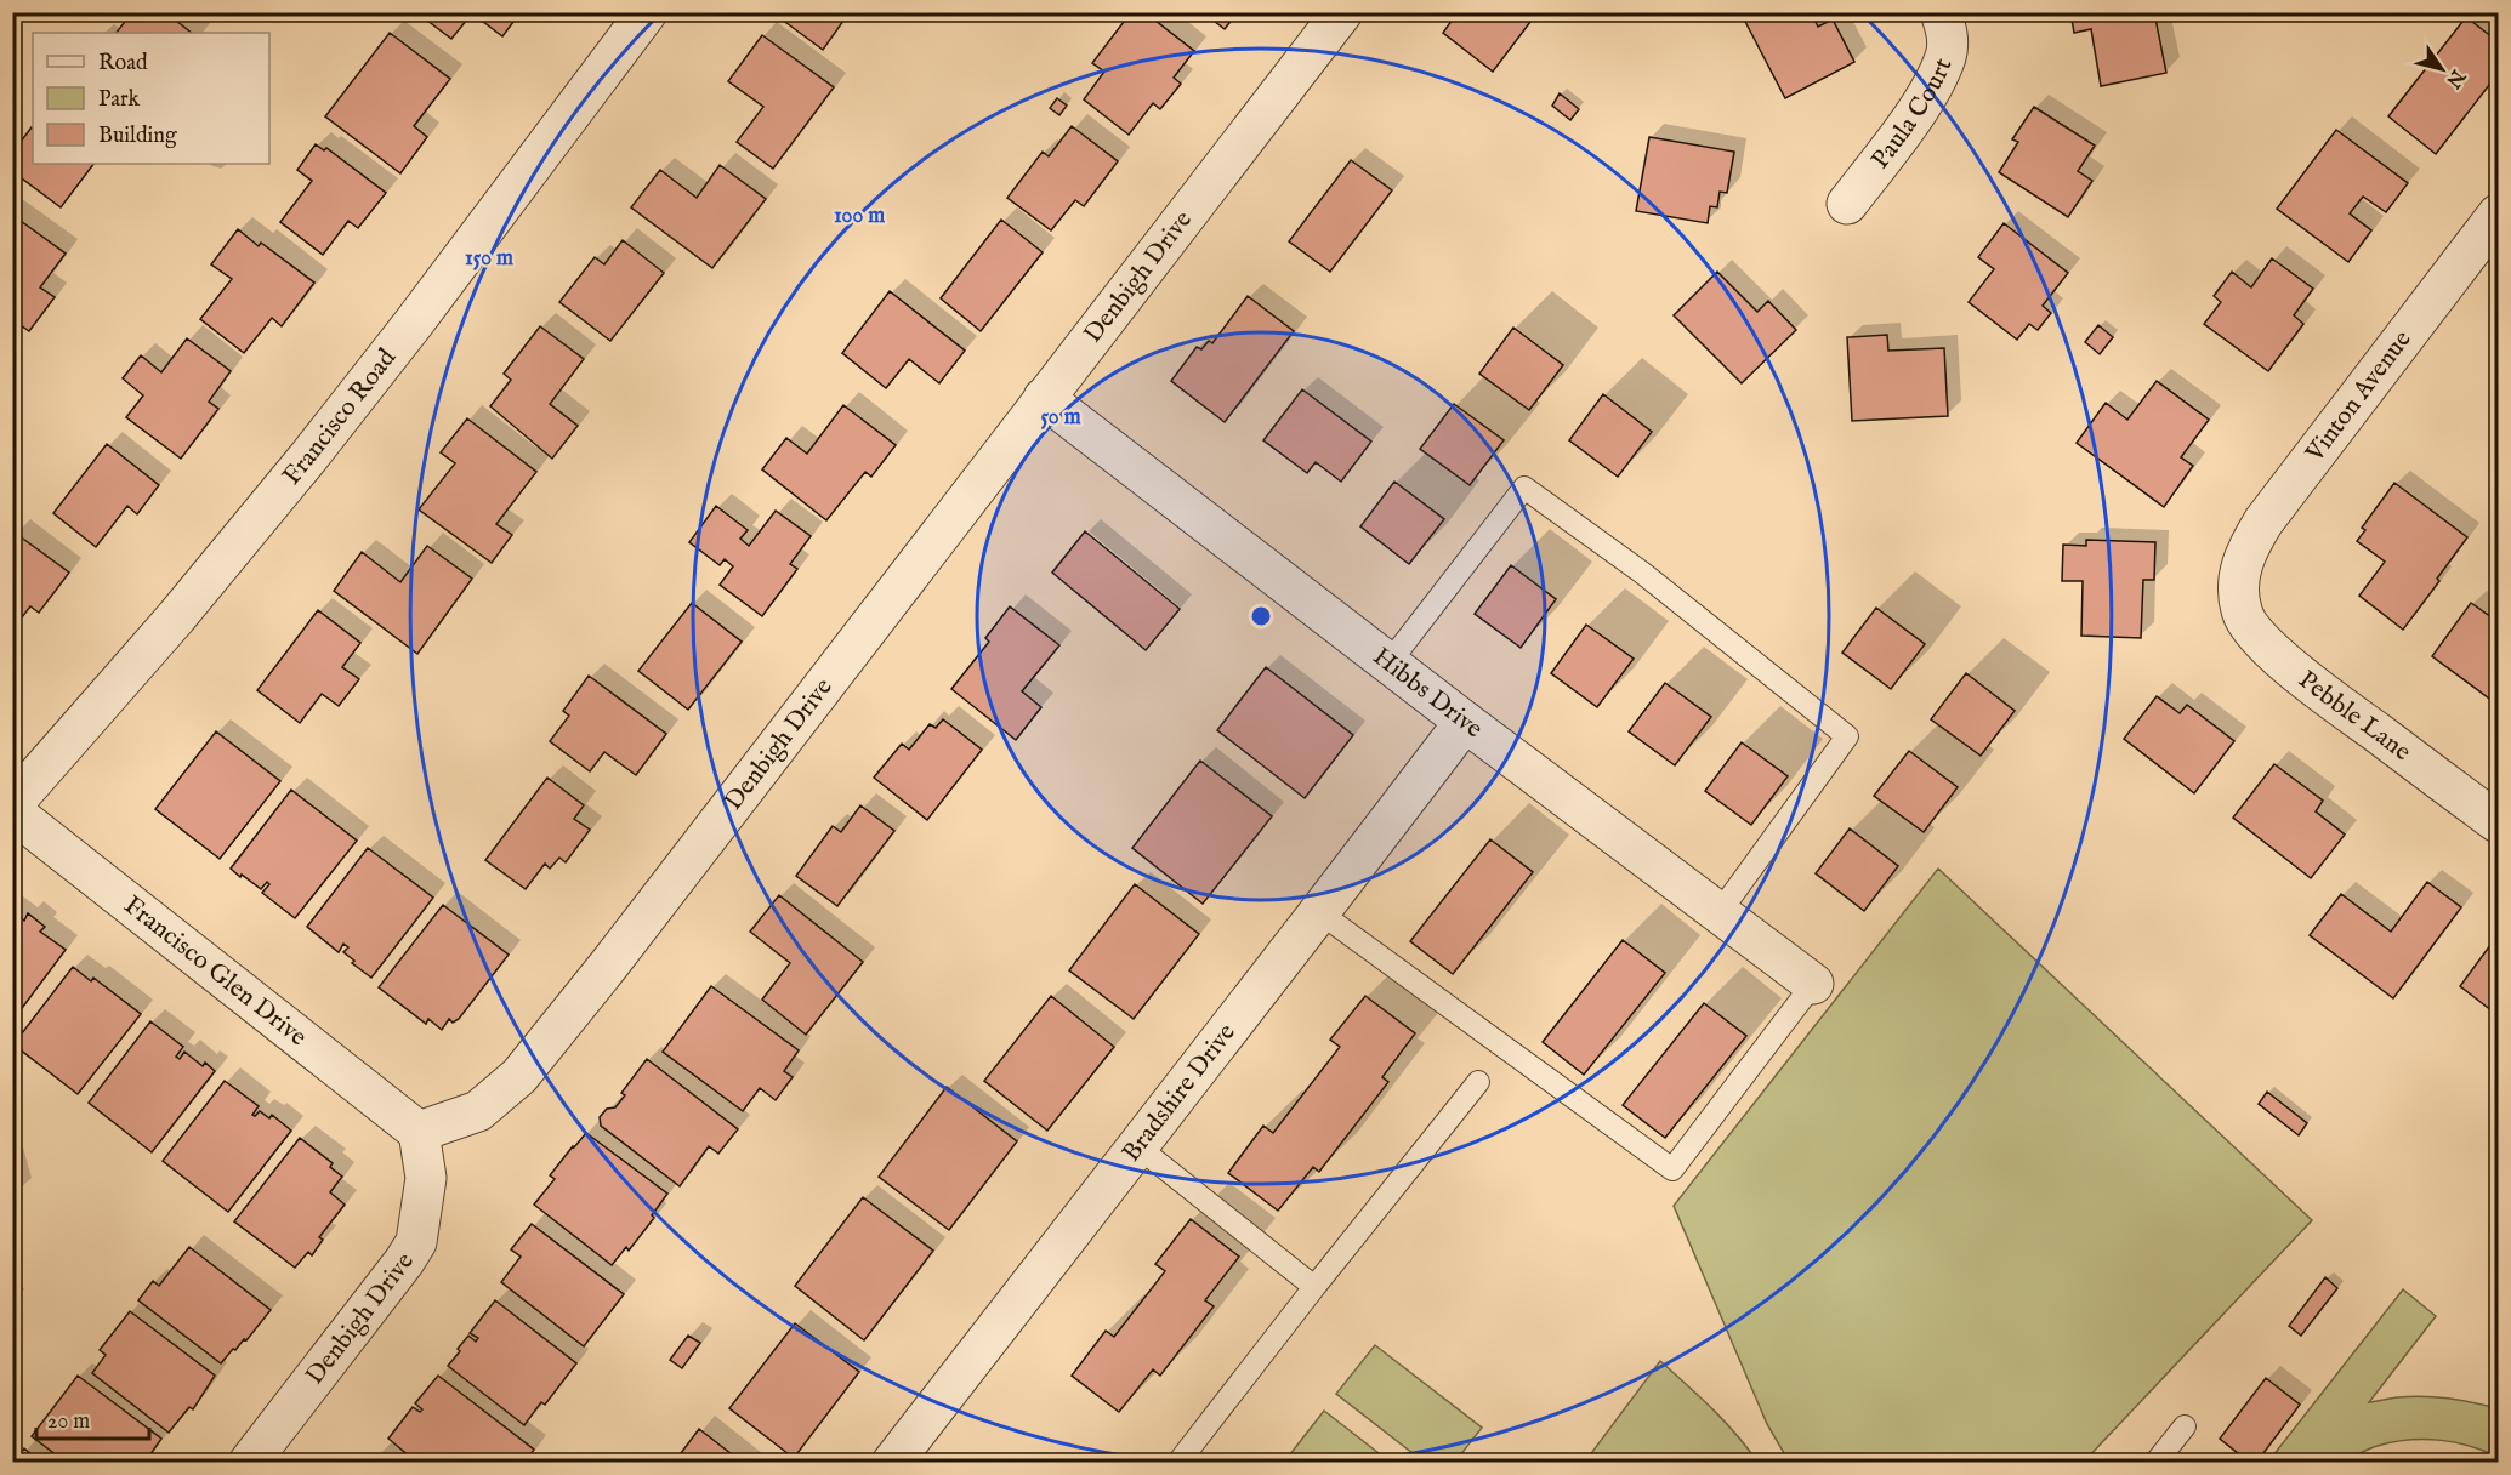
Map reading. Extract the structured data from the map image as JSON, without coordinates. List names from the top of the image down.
{
  "streets": {
    "street": [
      "Paula Court",
      "Denbigh Drive",
      "Vinton Avenue",
      "Francisco Road",
      "Hibbs Drive",
      "Pebble Lane",
      "Francisco Glen Drive",
      "Bradshire Drive"
    ]
  },
  "crossings": [
    ["Denbigh Drive", "Hibbs Drive"],
    ["Denbigh Drive", "Francisco Glen Drive"],
    ["Vinton Avenue", "Pebble Lane"],
    ["Hibbs Drive", "Bradshire Drive"]
  ],
  "legend": ["Road", "Park", "Building"],
  "scale_bar": "20 m",
  "north": "bottom right",
  "rings": ["100 m", "150 m", "50 m"]
}
